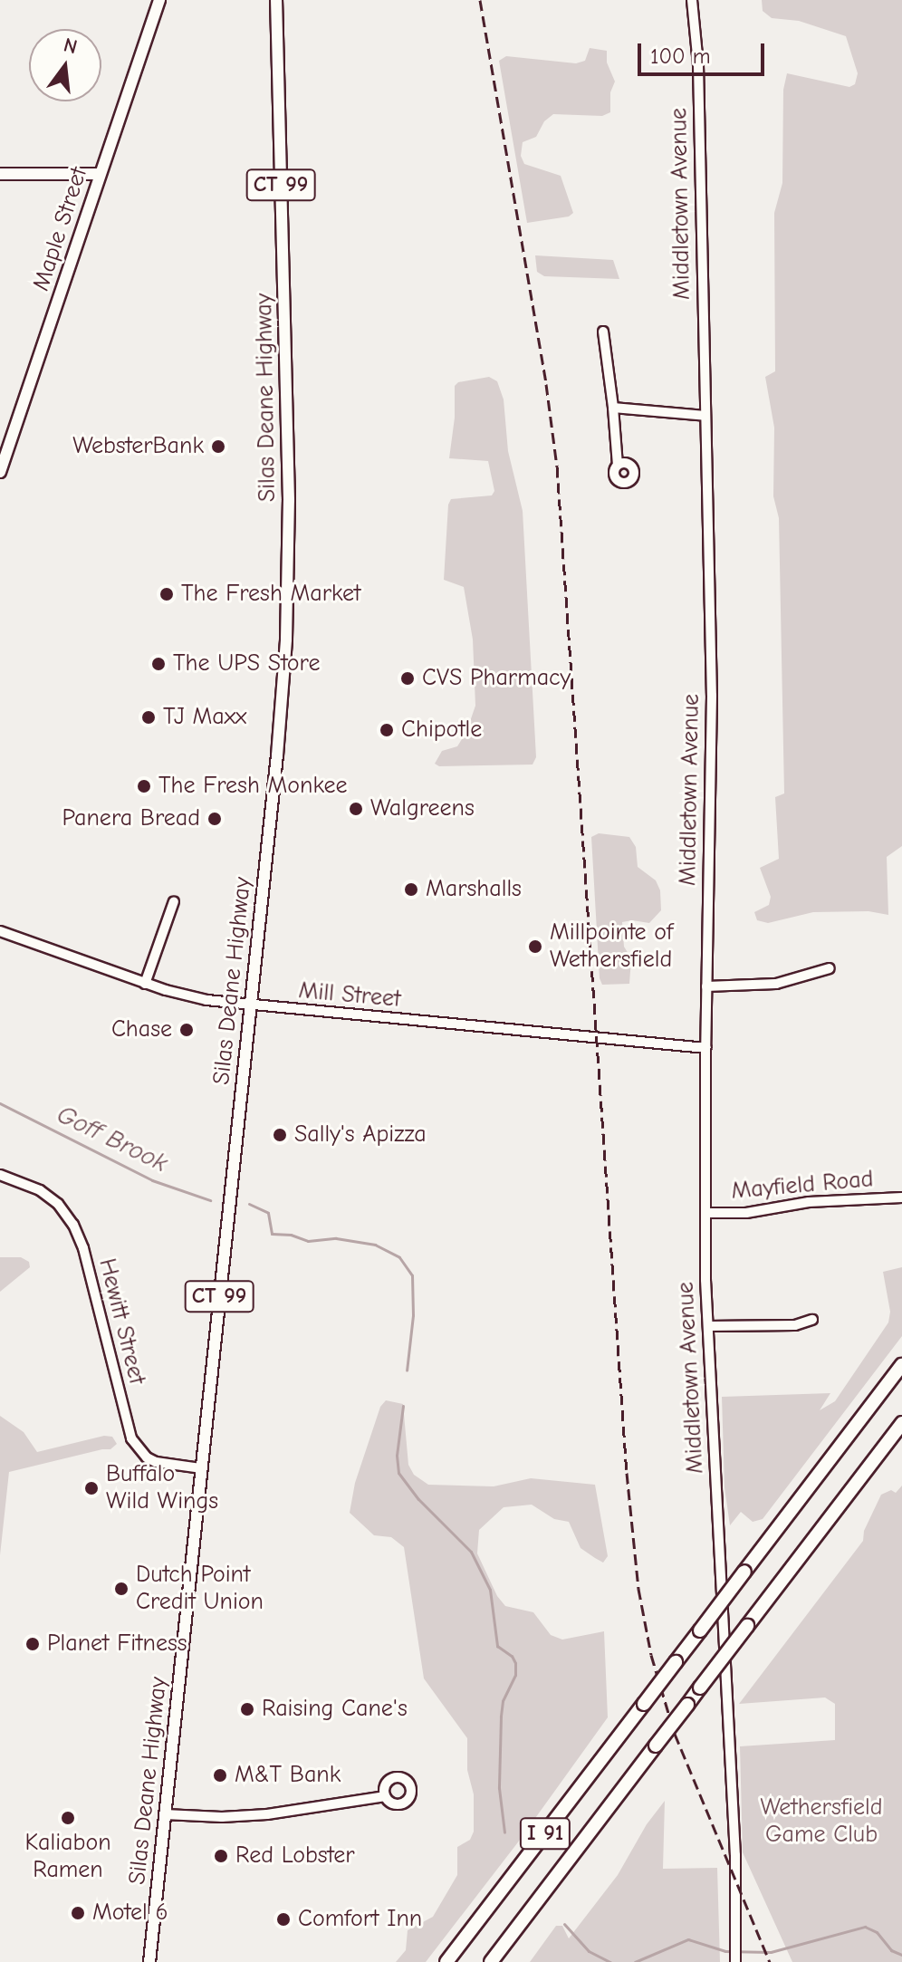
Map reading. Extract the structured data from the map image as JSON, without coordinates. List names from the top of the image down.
{
  "streets": {
    "highway": ["I 91"],
    "main road": ["CT 99", "Maple Street", "Silas Deane Highway"],
    "street": [
      "Middletown Avenue",
      "Mill Street",
      "Mayfield Road",
      "Hewitt Street"
    ]
  },
  "crossings": [
    ["Middletown Avenue", "Mill Street"],
    ["Middletown Avenue", "Mayfield Road"],
    ["Silas Deane Highway", "Mill Street"],
    ["Silas Deane Highway", "Hewitt Street"]
  ],
  "water": ["Goff Brook"],
  "parks": ["Wethersfield Game Club"],
  "places": [
    "WebsterBank",
    "The Fresh Market",
    "The UPS Store",
    "CVS Pharmacy",
    "TJ Maxx",
    "Chipotle",
    "The Fresh Monkee",
    "Walgreens",
    "Panera Bread",
    "Marshalls",
    "Millpointe of Wethersfield",
    "Chase",
    "Sally's Apizza",
    "Buffalo Wild Wings",
    "Dutch Point Credit Union",
    "Planet Fitness",
    "Raising Cane's",
    "M&T Bank",
    "Kaliabon Ramen",
    "Red Lobster",
    "Motel 6",
    "Comfort Inn"
  ],
  "scale_bar": "100 m",
  "north": "top"
}
